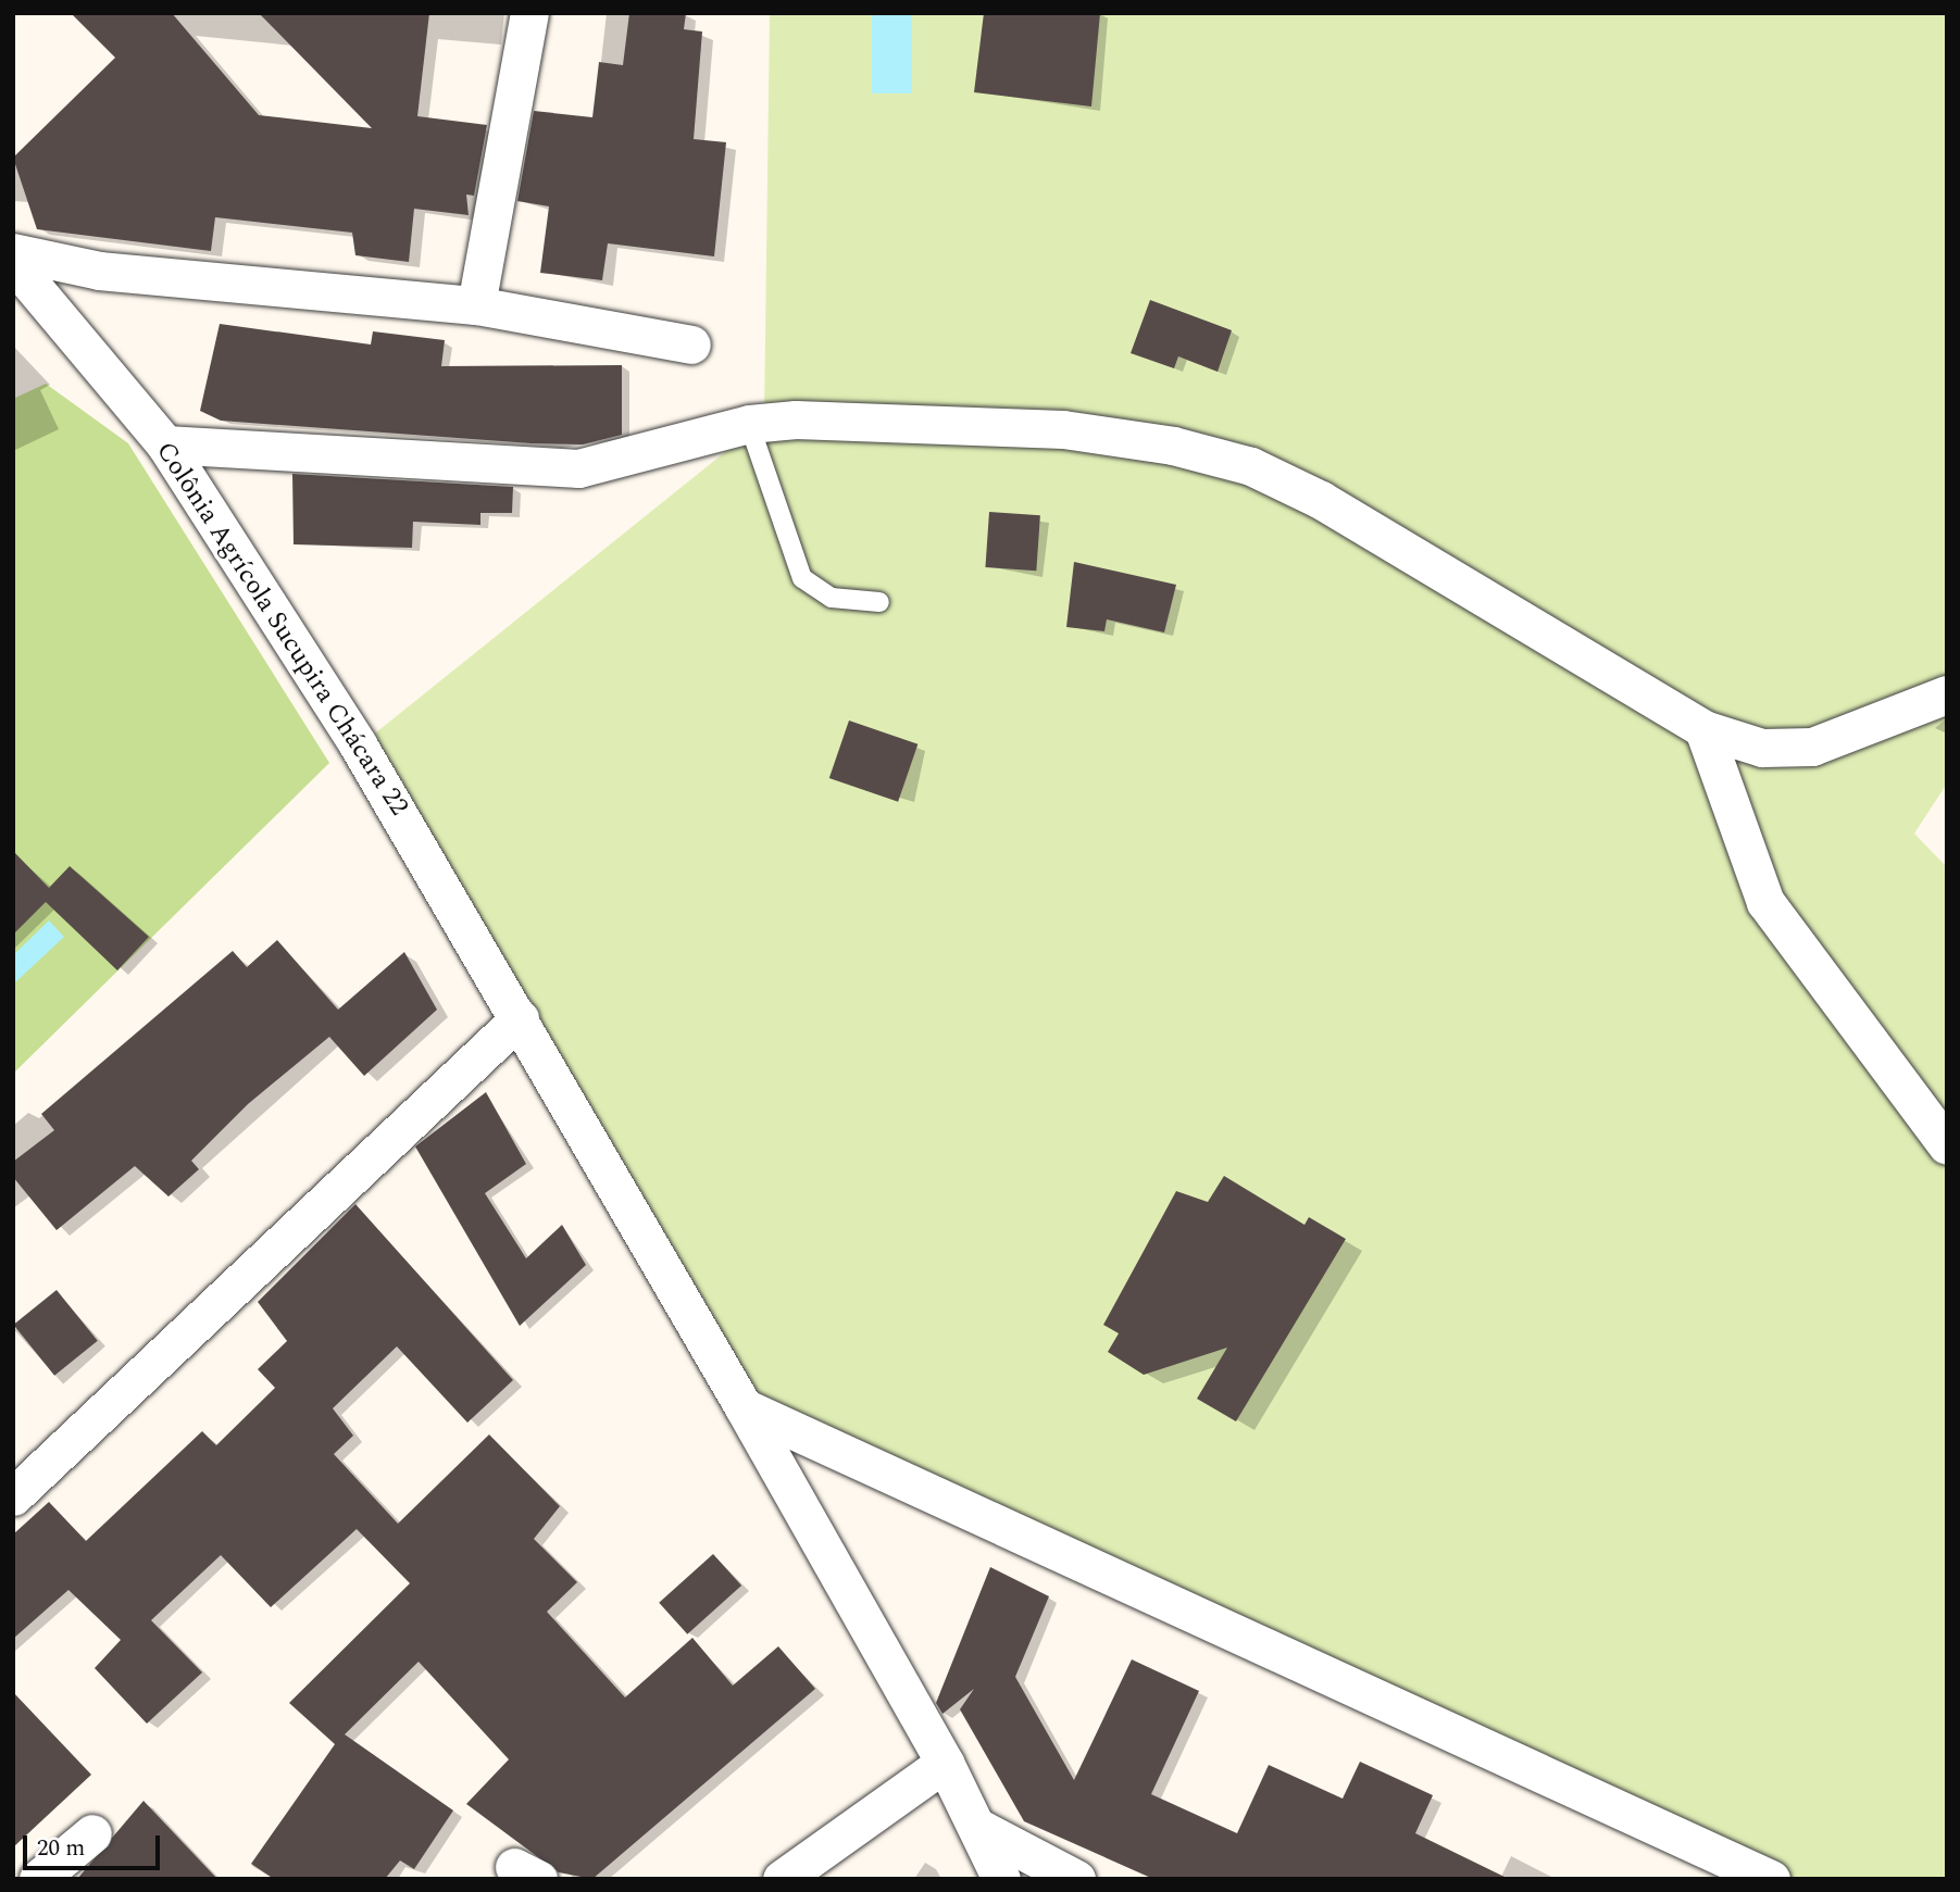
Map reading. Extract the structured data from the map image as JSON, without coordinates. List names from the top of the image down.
{
  "streets": {
    "street": ["Colônia Agrícola Sucupira Chácara 22"]
  },
  "scale_bar": "20 m"
}
